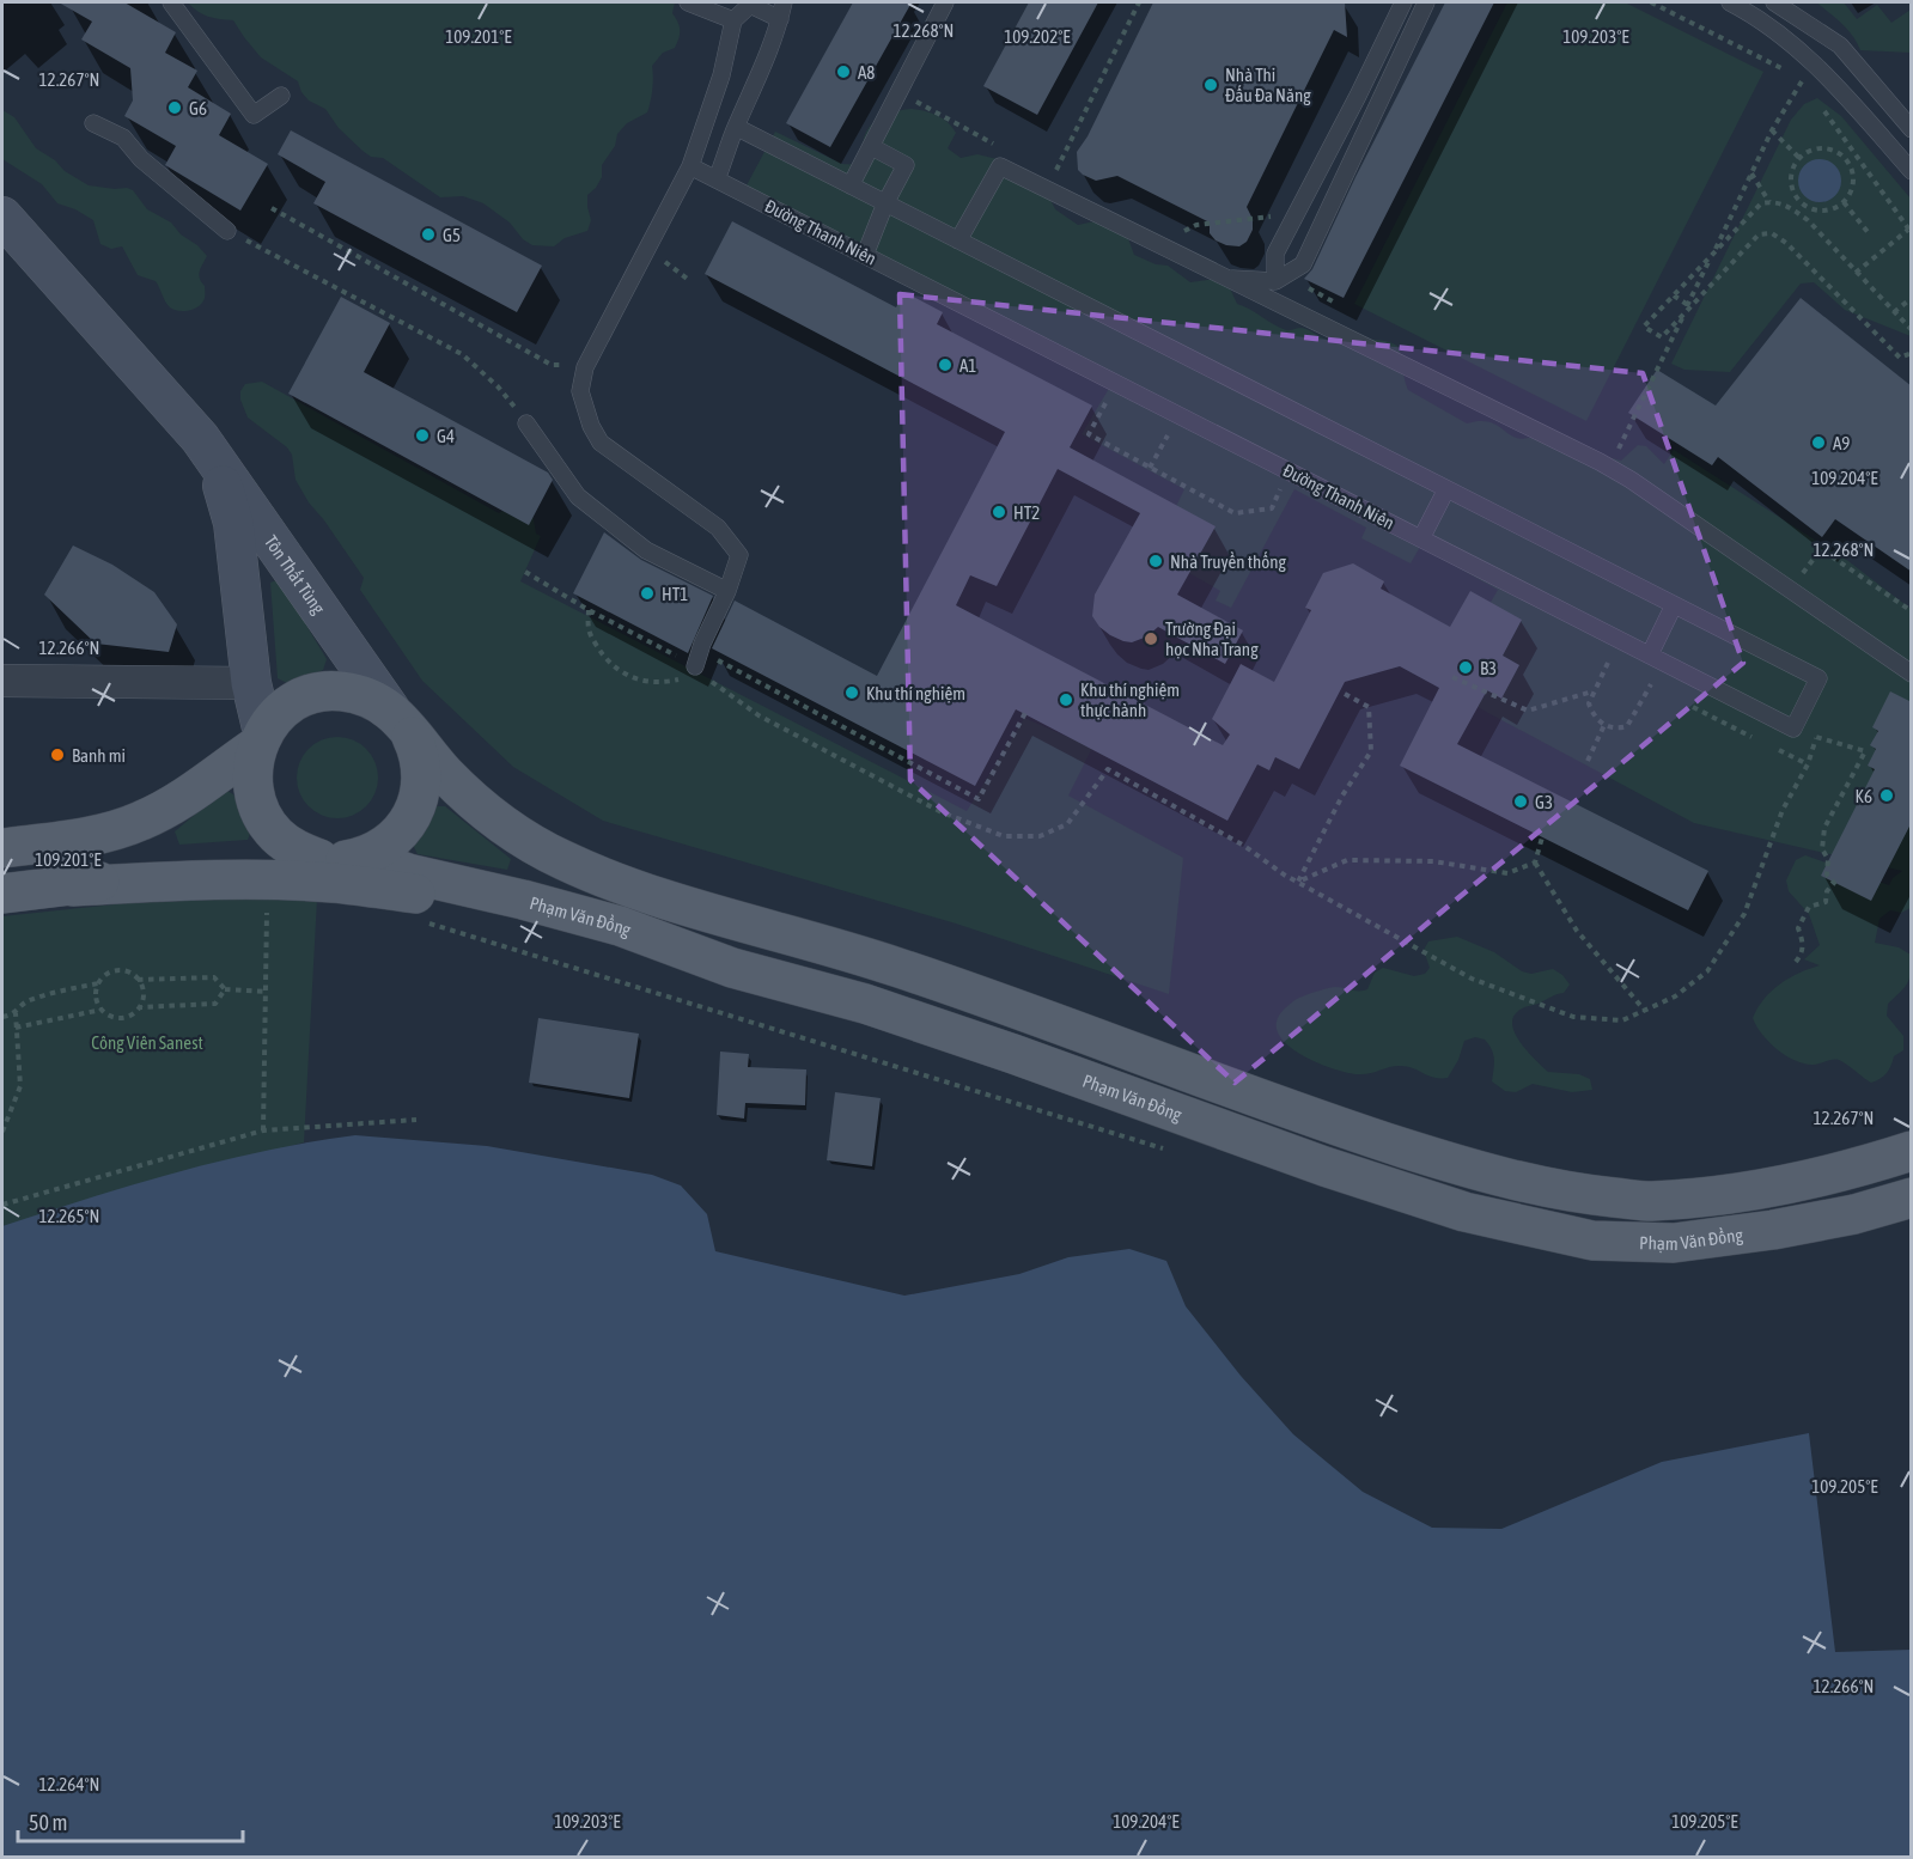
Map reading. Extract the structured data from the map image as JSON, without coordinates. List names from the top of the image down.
{
  "streets": {
    "main road": ["Tôn Thất Tùng", "Phạm Văn Đồng"],
    "lane": ["Đường Thanh Niên"]
  },
  "crossings": [
    ["Tôn Thất Tùng", "Phạm Văn Đồng"]
  ],
  "parks": ["Công Viên Sanest"],
  "places": [
    "A8",
    "Nhà Thi Đấu Đa Năng",
    "G6",
    "G5",
    "A1",
    "G4",
    "A9",
    "HT2",
    "Nhà Truyền thống",
    "HT1",
    "Trường Đại học Nha Trang",
    "B3",
    "Khu thí nghiệm",
    "Khu thí nghiệm thực hành",
    "Banh mi",
    "K6",
    "G3"
  ],
  "scale_bar": "50 m",
  "coordinates": [
    "12.268°N",
    "109.201°E",
    "109.202°E",
    "109.203°E",
    "12.267°N",
    "109.204°E",
    "12.266°N",
    "12.265°N",
    "109.205°E",
    "12.264°N"
  ]
}
